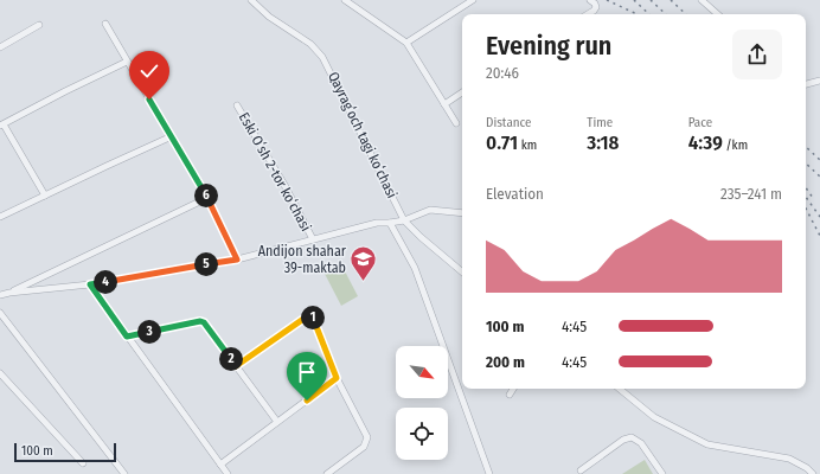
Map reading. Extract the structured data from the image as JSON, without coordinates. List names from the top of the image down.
{
  "streets": {
    "street": ["Qayragʻoch tagi koʻchasi", "Eski Oʻsh 2-tor koʻchasi"]
  },
  "places": {
    "school or university": ["Andijon shahar 39-maktab"]
  },
  "scale_bar": "100 m",
  "north": "bottom right",
  "page": {
    "heading": ["Evening run", "20:46"],
    "stats": [
      ["Distance", "0.71 km"],
      ["Time", "3:18"],
      ["Pace", "4:39 /km"]
    ],
    "chart": ["Elevation", "235–241 m"],
    "pins": [
      "6",
      "5",
      "4",
      "1",
      "3",
      "2"
    ],
    "list": [
      {
        "name": "100 m",
        "note": "4:45"
      },
      {
        "name": "200 m",
        "note": "4:45"
      }
    ],
    "scale": "100 m"
  }
}
